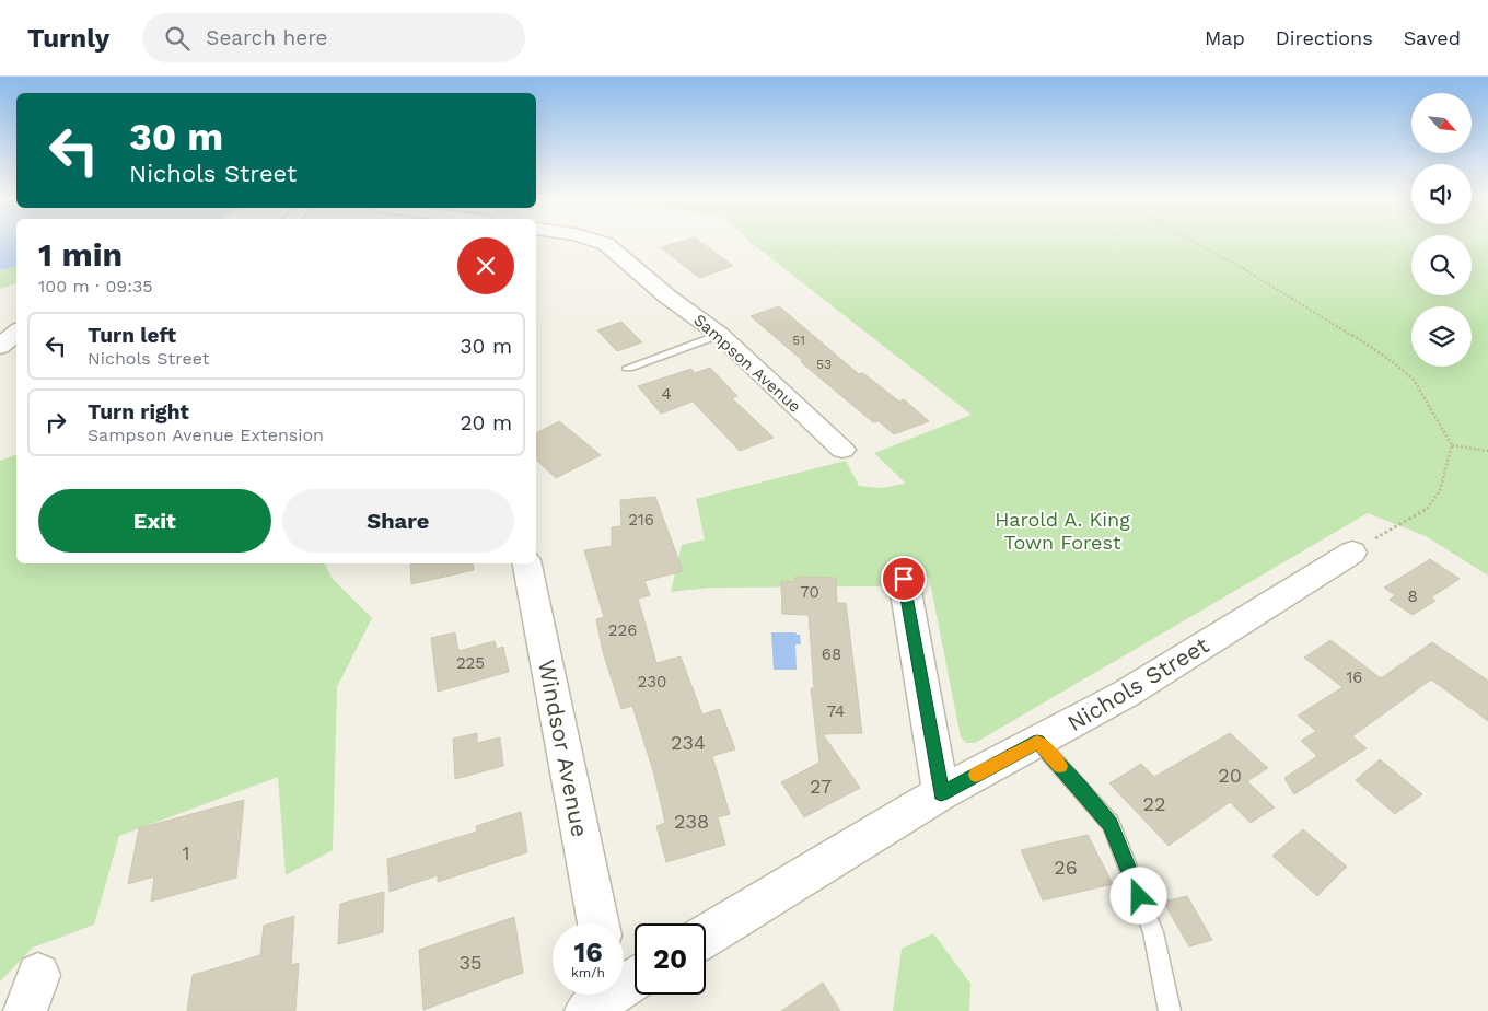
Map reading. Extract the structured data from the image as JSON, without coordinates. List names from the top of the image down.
{
  "streets": {
    "street": ["Sampson Avenue", "Nichols Street", "Windsor Avenue"]
  },
  "parks": ["Harold A. King Town Forest"],
  "house_numbers": [
    "51",
    "53",
    "4",
    "216",
    "70",
    "8",
    "226",
    "68",
    "225",
    "16",
    "230",
    "74",
    "234",
    "20",
    "27",
    "22",
    "238",
    "1",
    "26",
    "35"
  ],
  "north": "bottom right",
  "page": {
    "header": "Turnly",
    "search": "Search here",
    "nav": ["Map", "Directions", "Saved"],
    "turn": ["30 m", "Nichols Street"],
    "heading": ["1 min", "100 m · 09:35"],
    "list": [
      {
        "name": "Turn left",
        "note": "Nichols Street",
        "value": "30 m"
      },
      {
        "name": "Turn right",
        "note": "Sampson Avenue Extension",
        "value": "20 m"
      }
    ],
    "buttons": ["Exit", "Share"],
    "speed": "16 km/h",
    "limit": "20"
  }
}
